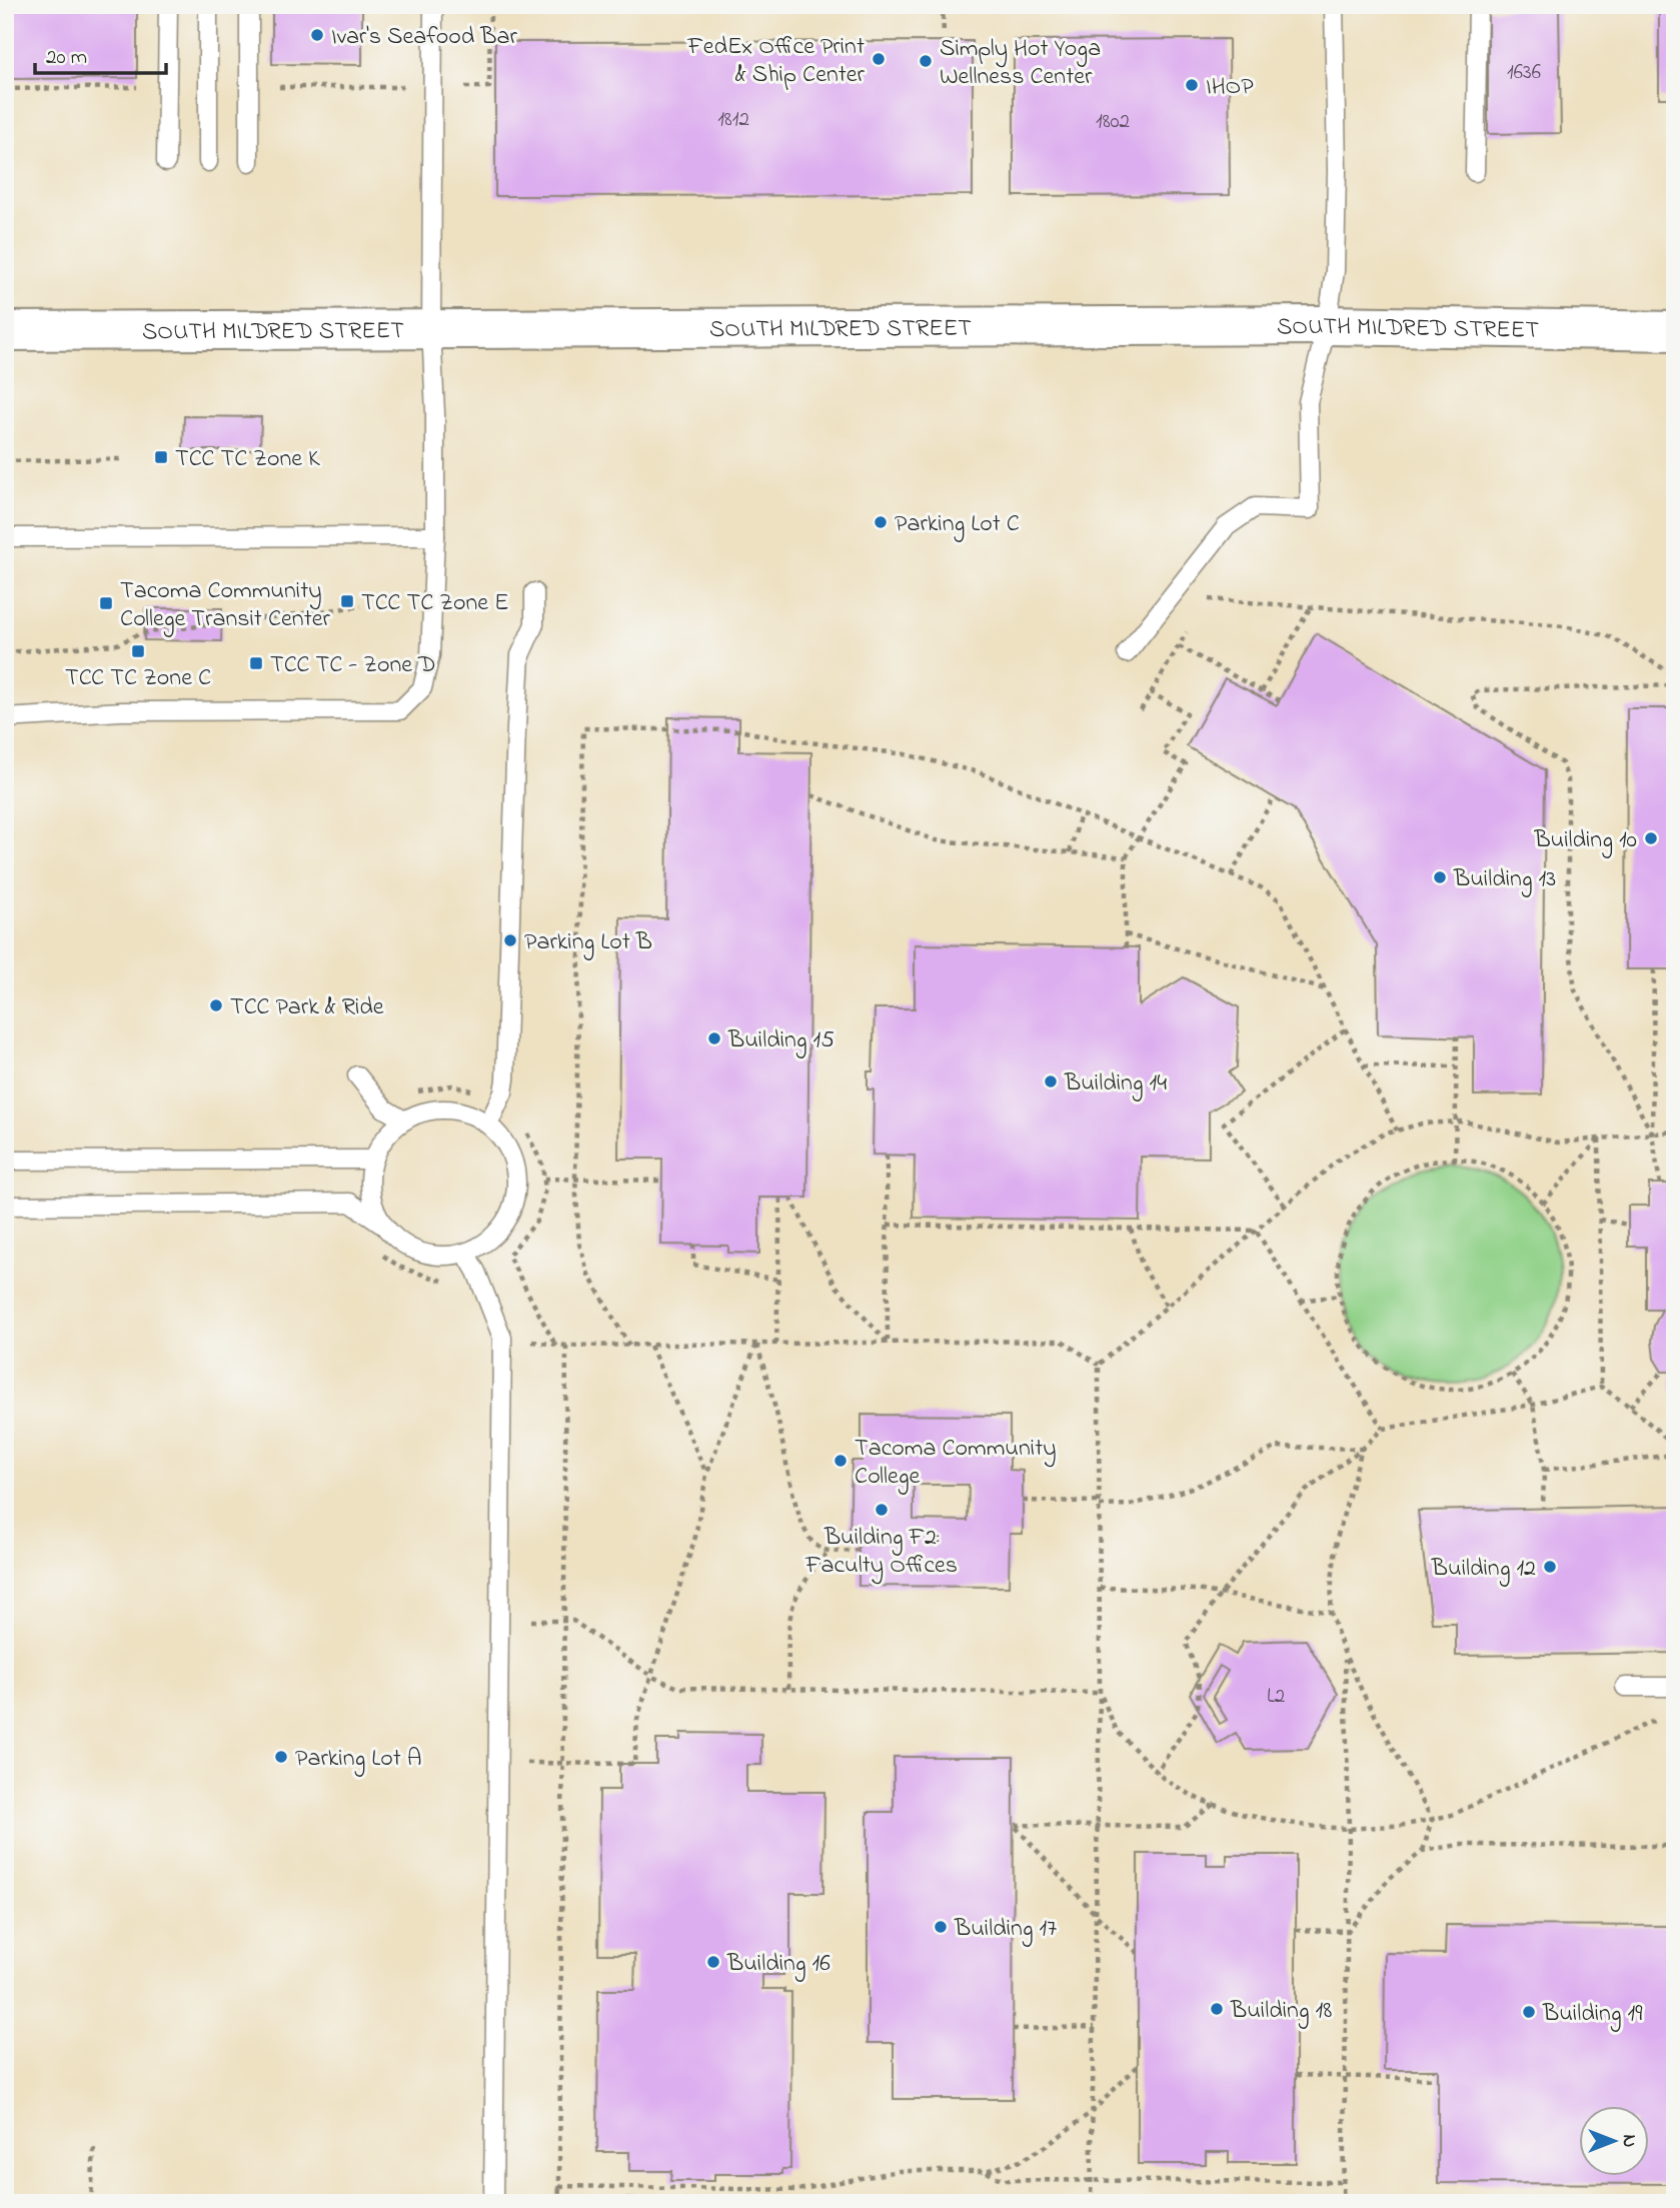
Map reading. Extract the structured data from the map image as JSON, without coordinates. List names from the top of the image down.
{
  "streets": {
    "main road": ["SOUTH MILDRED STREET"]
  },
  "places": {
    "other": [
      "Ivar's Seafood Bar",
      "FedEx Office Print & Ship Center",
      "Simply Hot Yoga Wellness Center",
      "IHOP",
      "Parking Lot C",
      "Building 10",
      "Building 13",
      "Parking Lot B",
      "TCC Park & Ride",
      "Building 15",
      "Building 14",
      "Tacoma Community College",
      "Building F2: Faculty Offices",
      "Building 12",
      "Parking Lot A",
      "Building 17",
      "Building 16",
      "Building 18",
      "Building 19"
    ],
    "transit": [
      "TCC TC Zone K",
      "TCC TC Zone E",
      "Tacoma Community College Transit Center",
      "TCC TC Zone C",
      "TCC TC - Zone D"
    ]
  },
  "house_numbers": [
    "1636",
    "1812",
    "1802",
    "L2"
  ],
  "scale_bar": "20 m",
  "north": "right"
}
